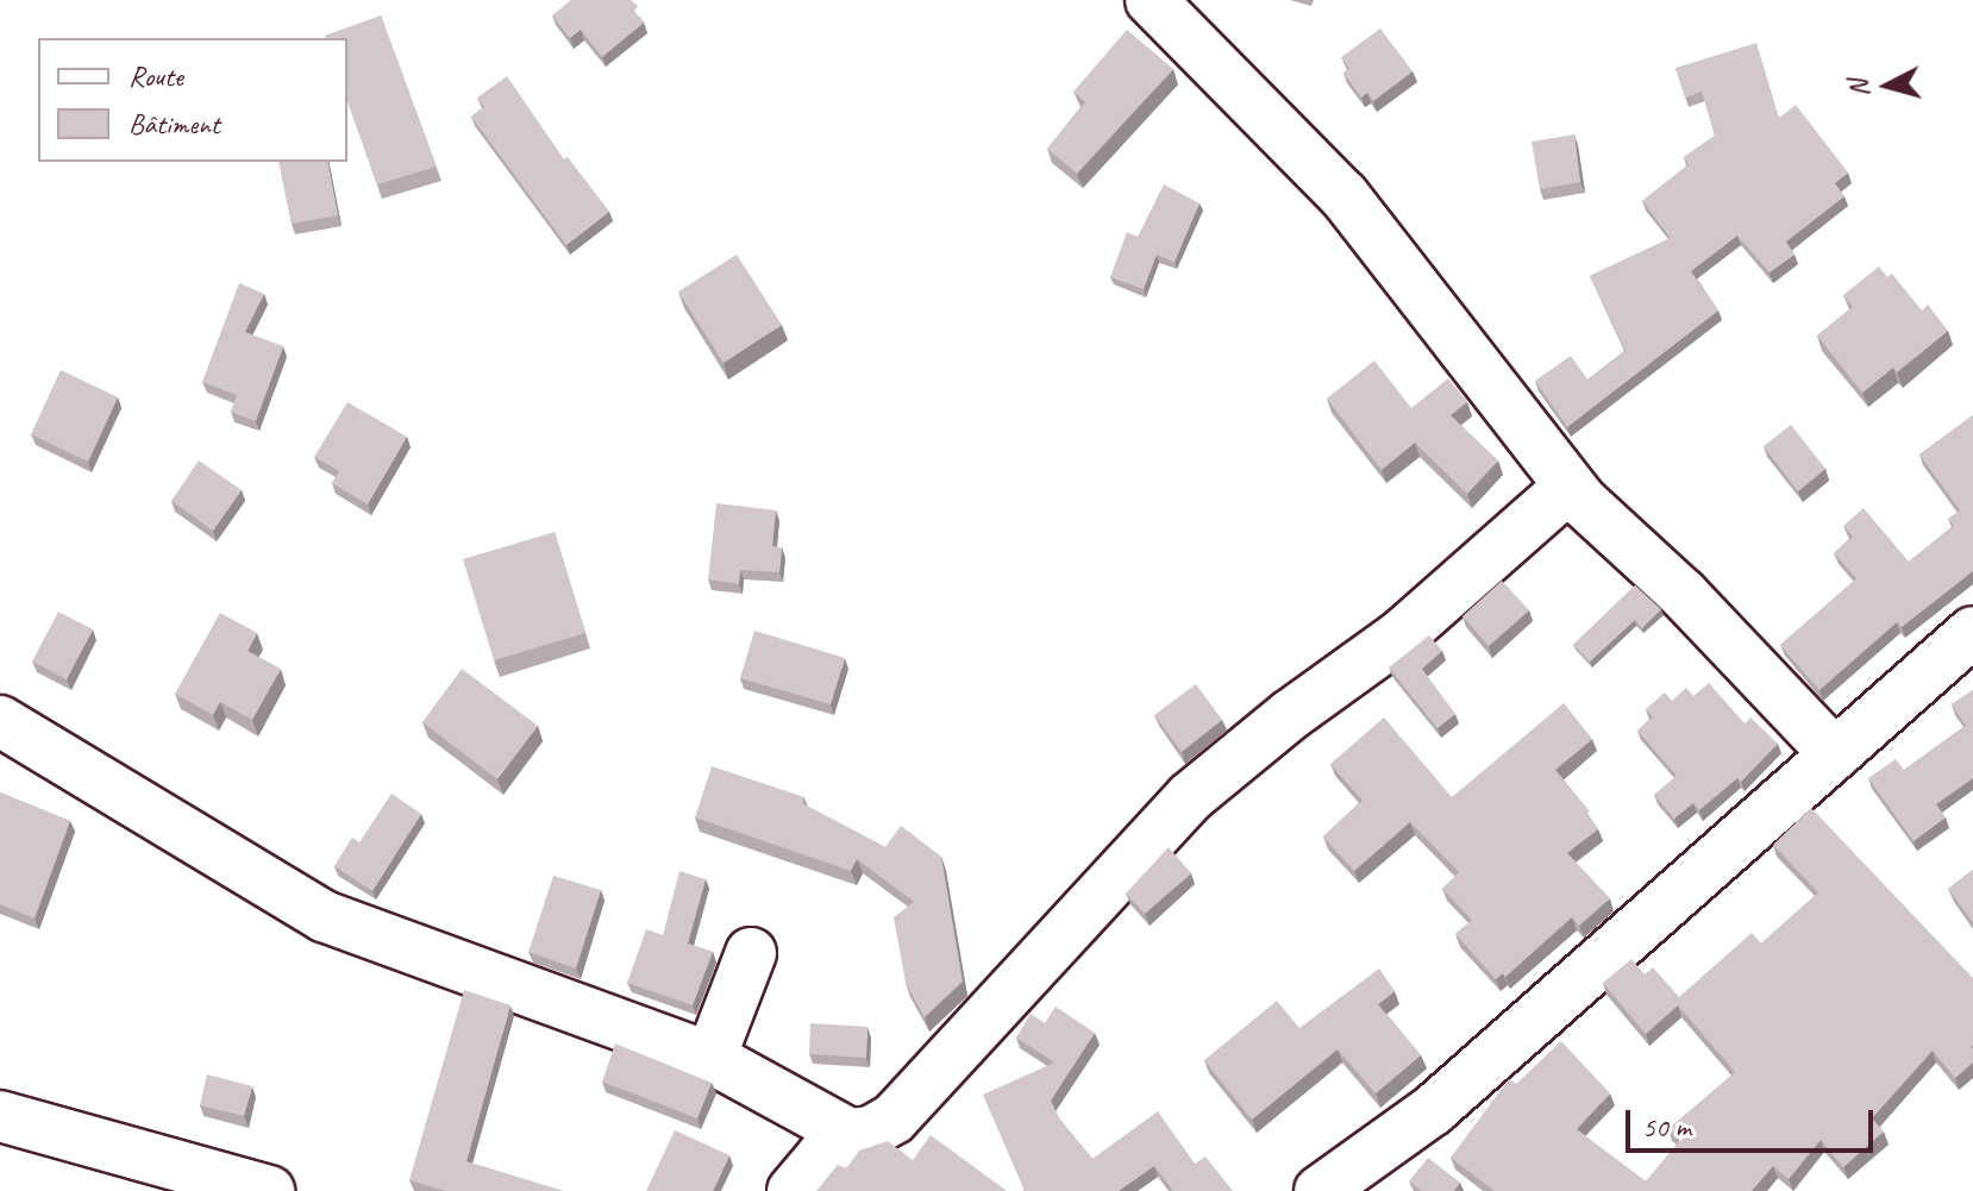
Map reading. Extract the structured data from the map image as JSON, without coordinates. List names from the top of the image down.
{
  "legend": ["Route", "Bâtiment"],
  "scale_bar": "50 m",
  "north": "left"
}
